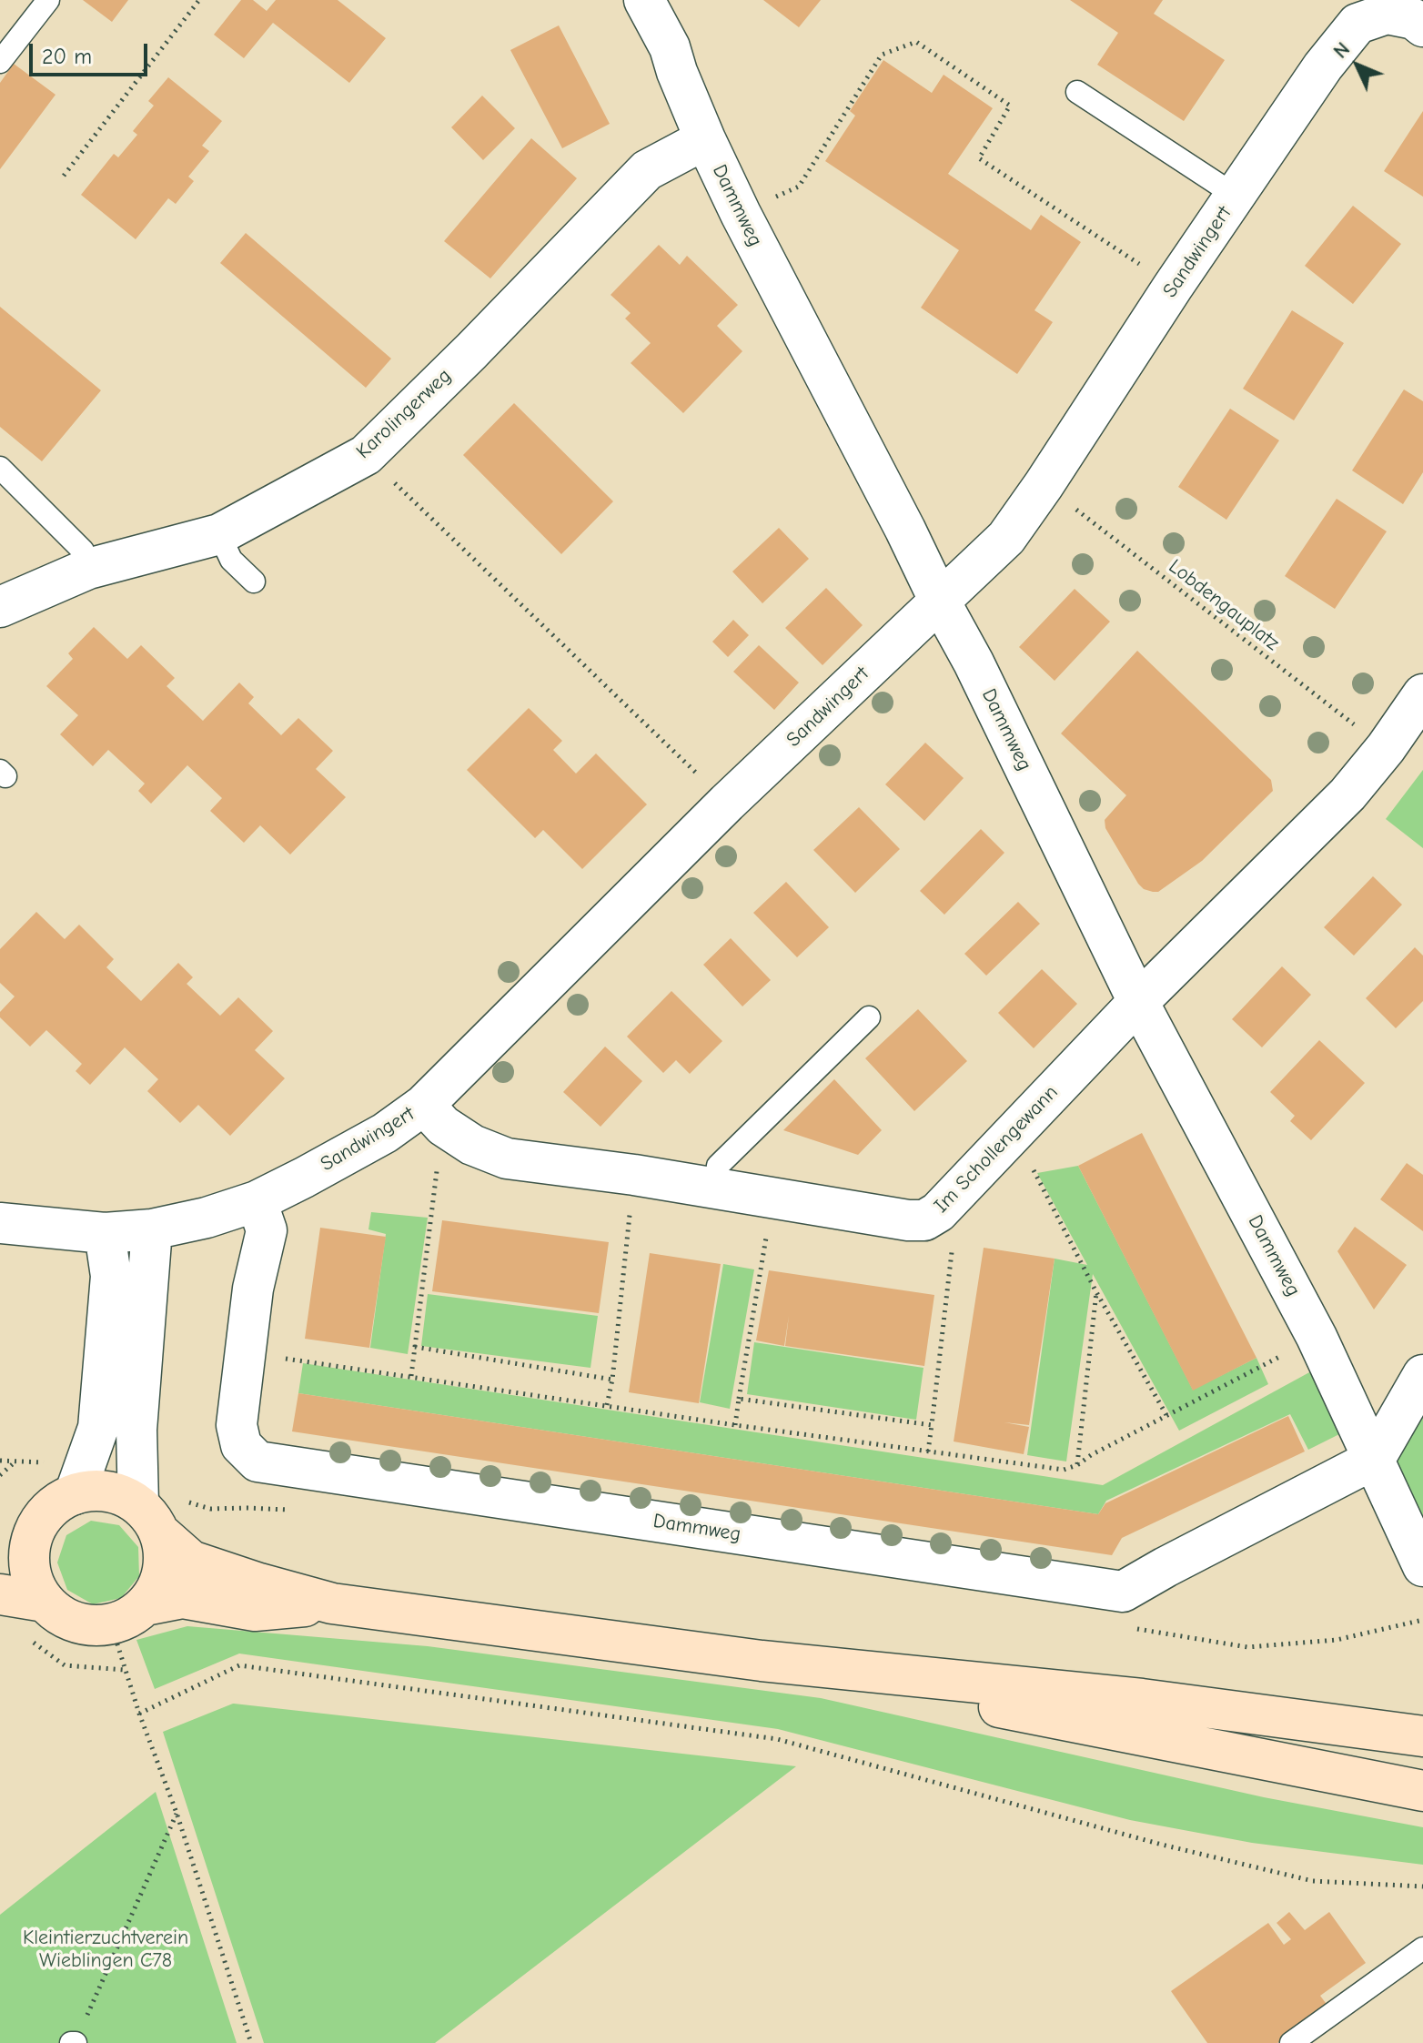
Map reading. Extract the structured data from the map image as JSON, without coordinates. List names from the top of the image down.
{
  "streets": {
    "street": [
      "Dammweg",
      "Sandwingert",
      "Karolingerweg",
      "Im Schollengewann"
    ],
    "path": ["Lobdengauplatz"]
  },
  "crossings": [
    ["Dammweg", "Sandwingert"],
    ["Dammweg", "Karolingerweg"],
    ["Dammweg", "Im Schollengewann"],
    ["Sandwingert", "Lobdengauplatz"],
    ["Sandwingert", "Im Schollengewann"],
    ["Lobdengauplatz", "Im Schollengewann"]
  ],
  "parks": ["Kleintierzuchtverein Wieblingen C78"],
  "scale_bar": "20 m",
  "north": "top left"
}
